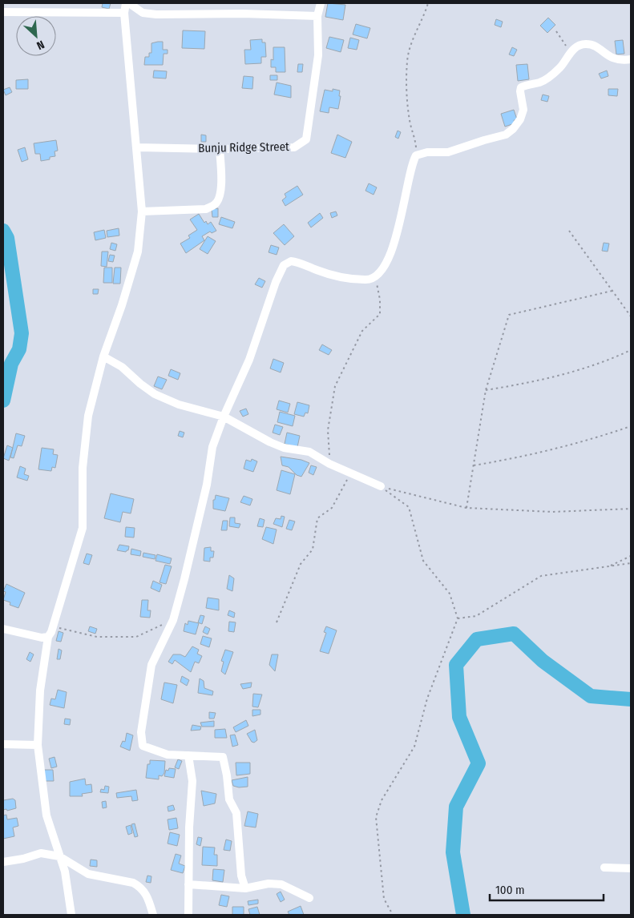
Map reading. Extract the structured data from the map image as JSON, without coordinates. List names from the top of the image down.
{
  "streets": {
    "street": ["Bunju Ridge Street"]
  },
  "scale_bar": "100 m",
  "north": "bottom right"
}
